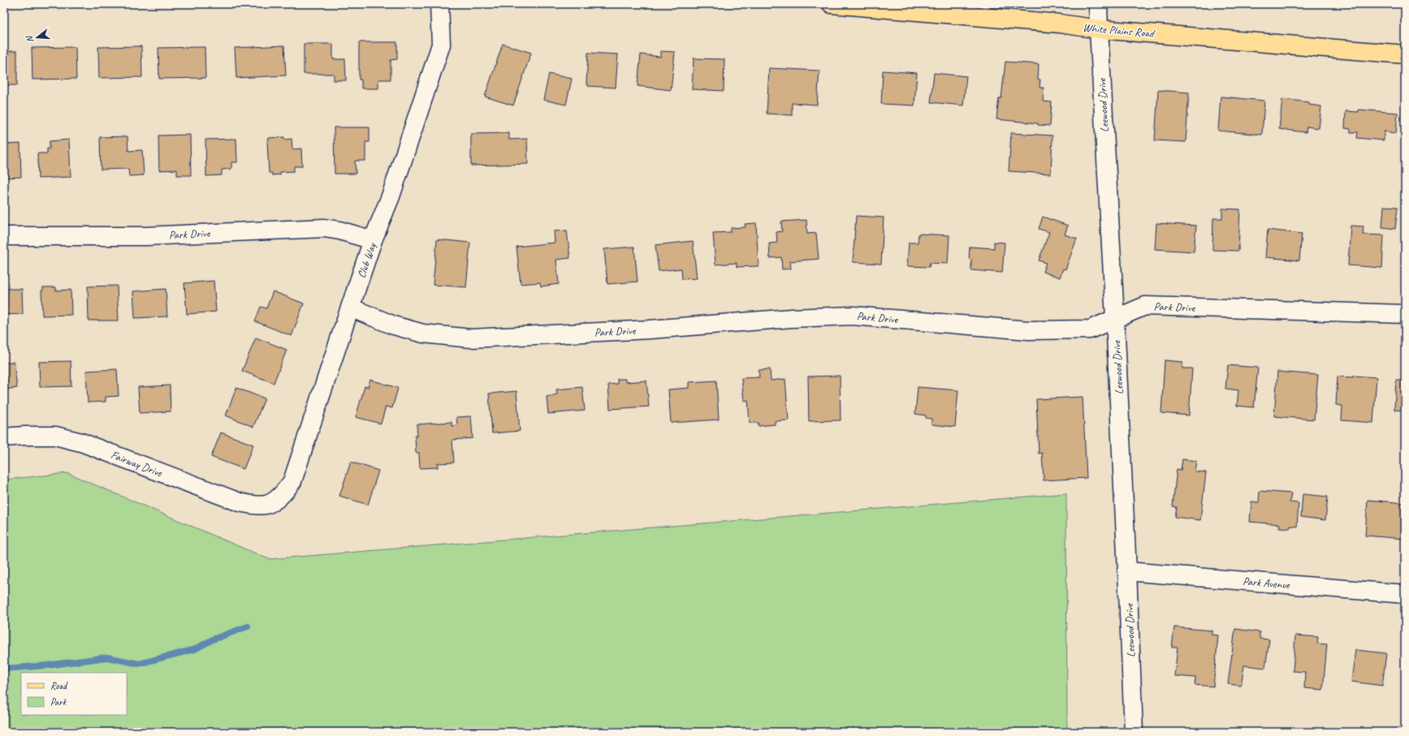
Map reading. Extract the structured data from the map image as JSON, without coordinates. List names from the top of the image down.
{
  "streets": {
    "main road": ["White Plains Road"],
    "street": [
      "Leewood Drive",
      "Park Drive",
      "Club Way",
      "Fairway Drive",
      "Park Avenue"
    ]
  },
  "crossings": [
    ["White Plains Road", "Leewood Drive"],
    ["Leewood Drive", "Park Drive"],
    ["Leewood Drive", "Park Avenue"],
    ["Park Drive", "Club Way"],
    ["Club Way", "Fairway Drive"]
  ],
  "legend": ["Road", "Park"],
  "north": "left"
}
